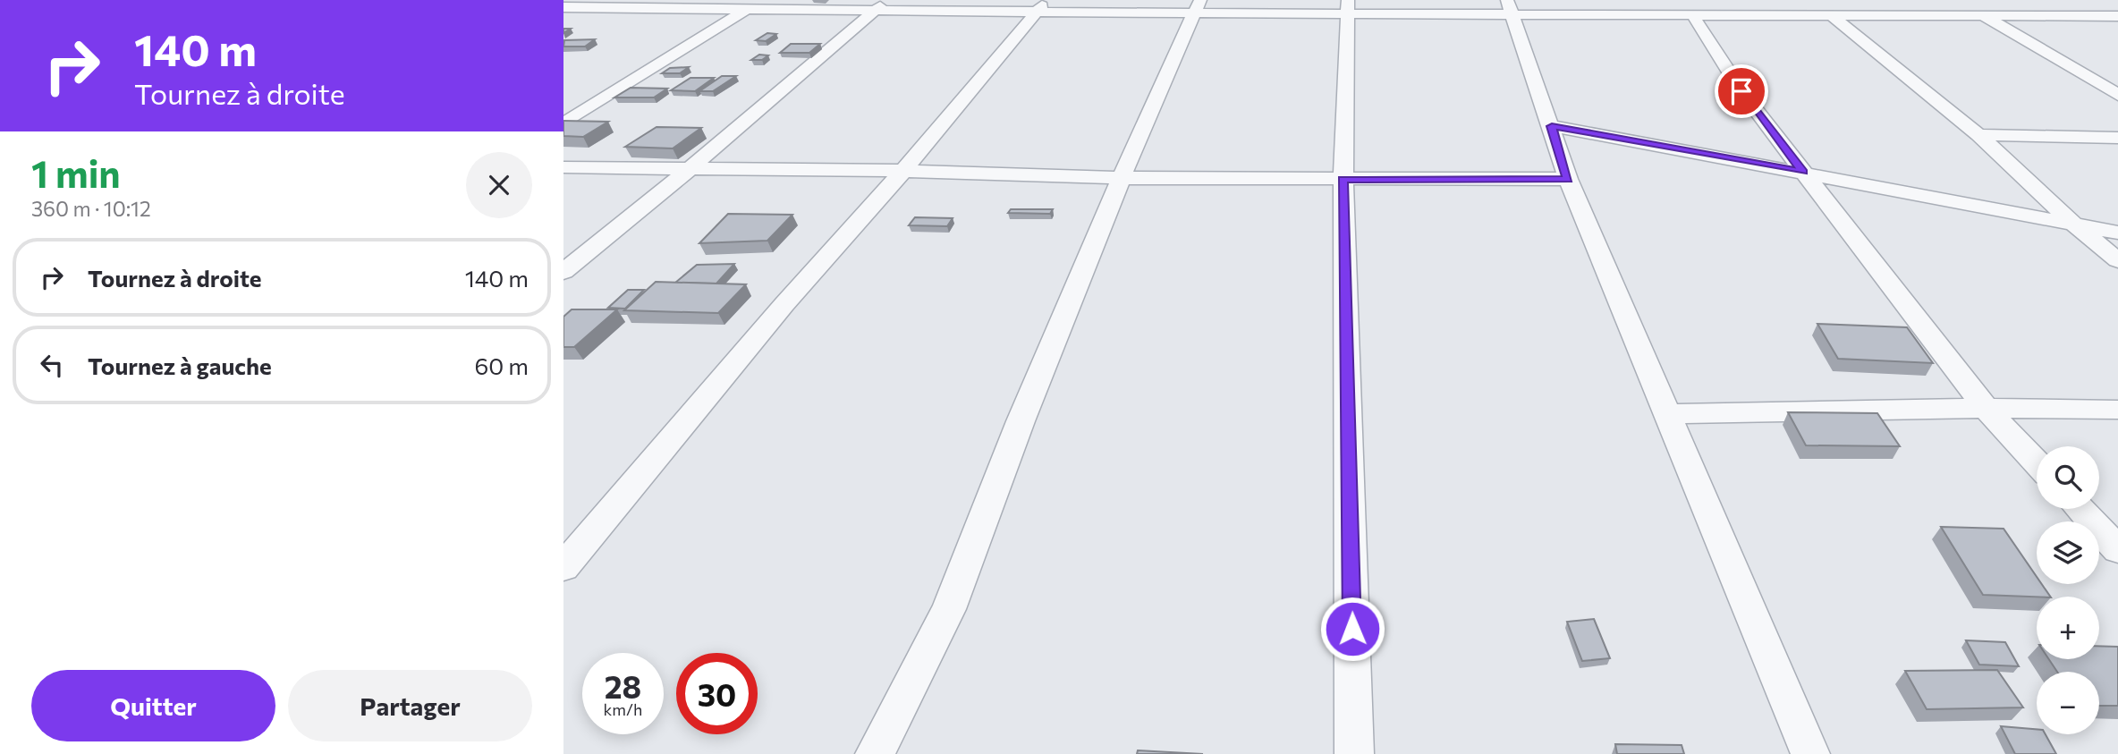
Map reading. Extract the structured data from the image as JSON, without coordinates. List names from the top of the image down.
{
  "page": {
    "turn": ["140 m", "Tournez à droite"],
    "heading": ["1 min", "360 m · 10:12"],
    "list": [
      {
        "name": "Tournez à droite",
        "value": "140 m"
      },
      {
        "name": "Tournez à gauche",
        "value": "60 m"
      }
    ],
    "map_buttons": ["+", "−"],
    "speed": "28 km/h",
    "limit": "30",
    "buttons": ["Quitter", "Partager"]
  }
}
